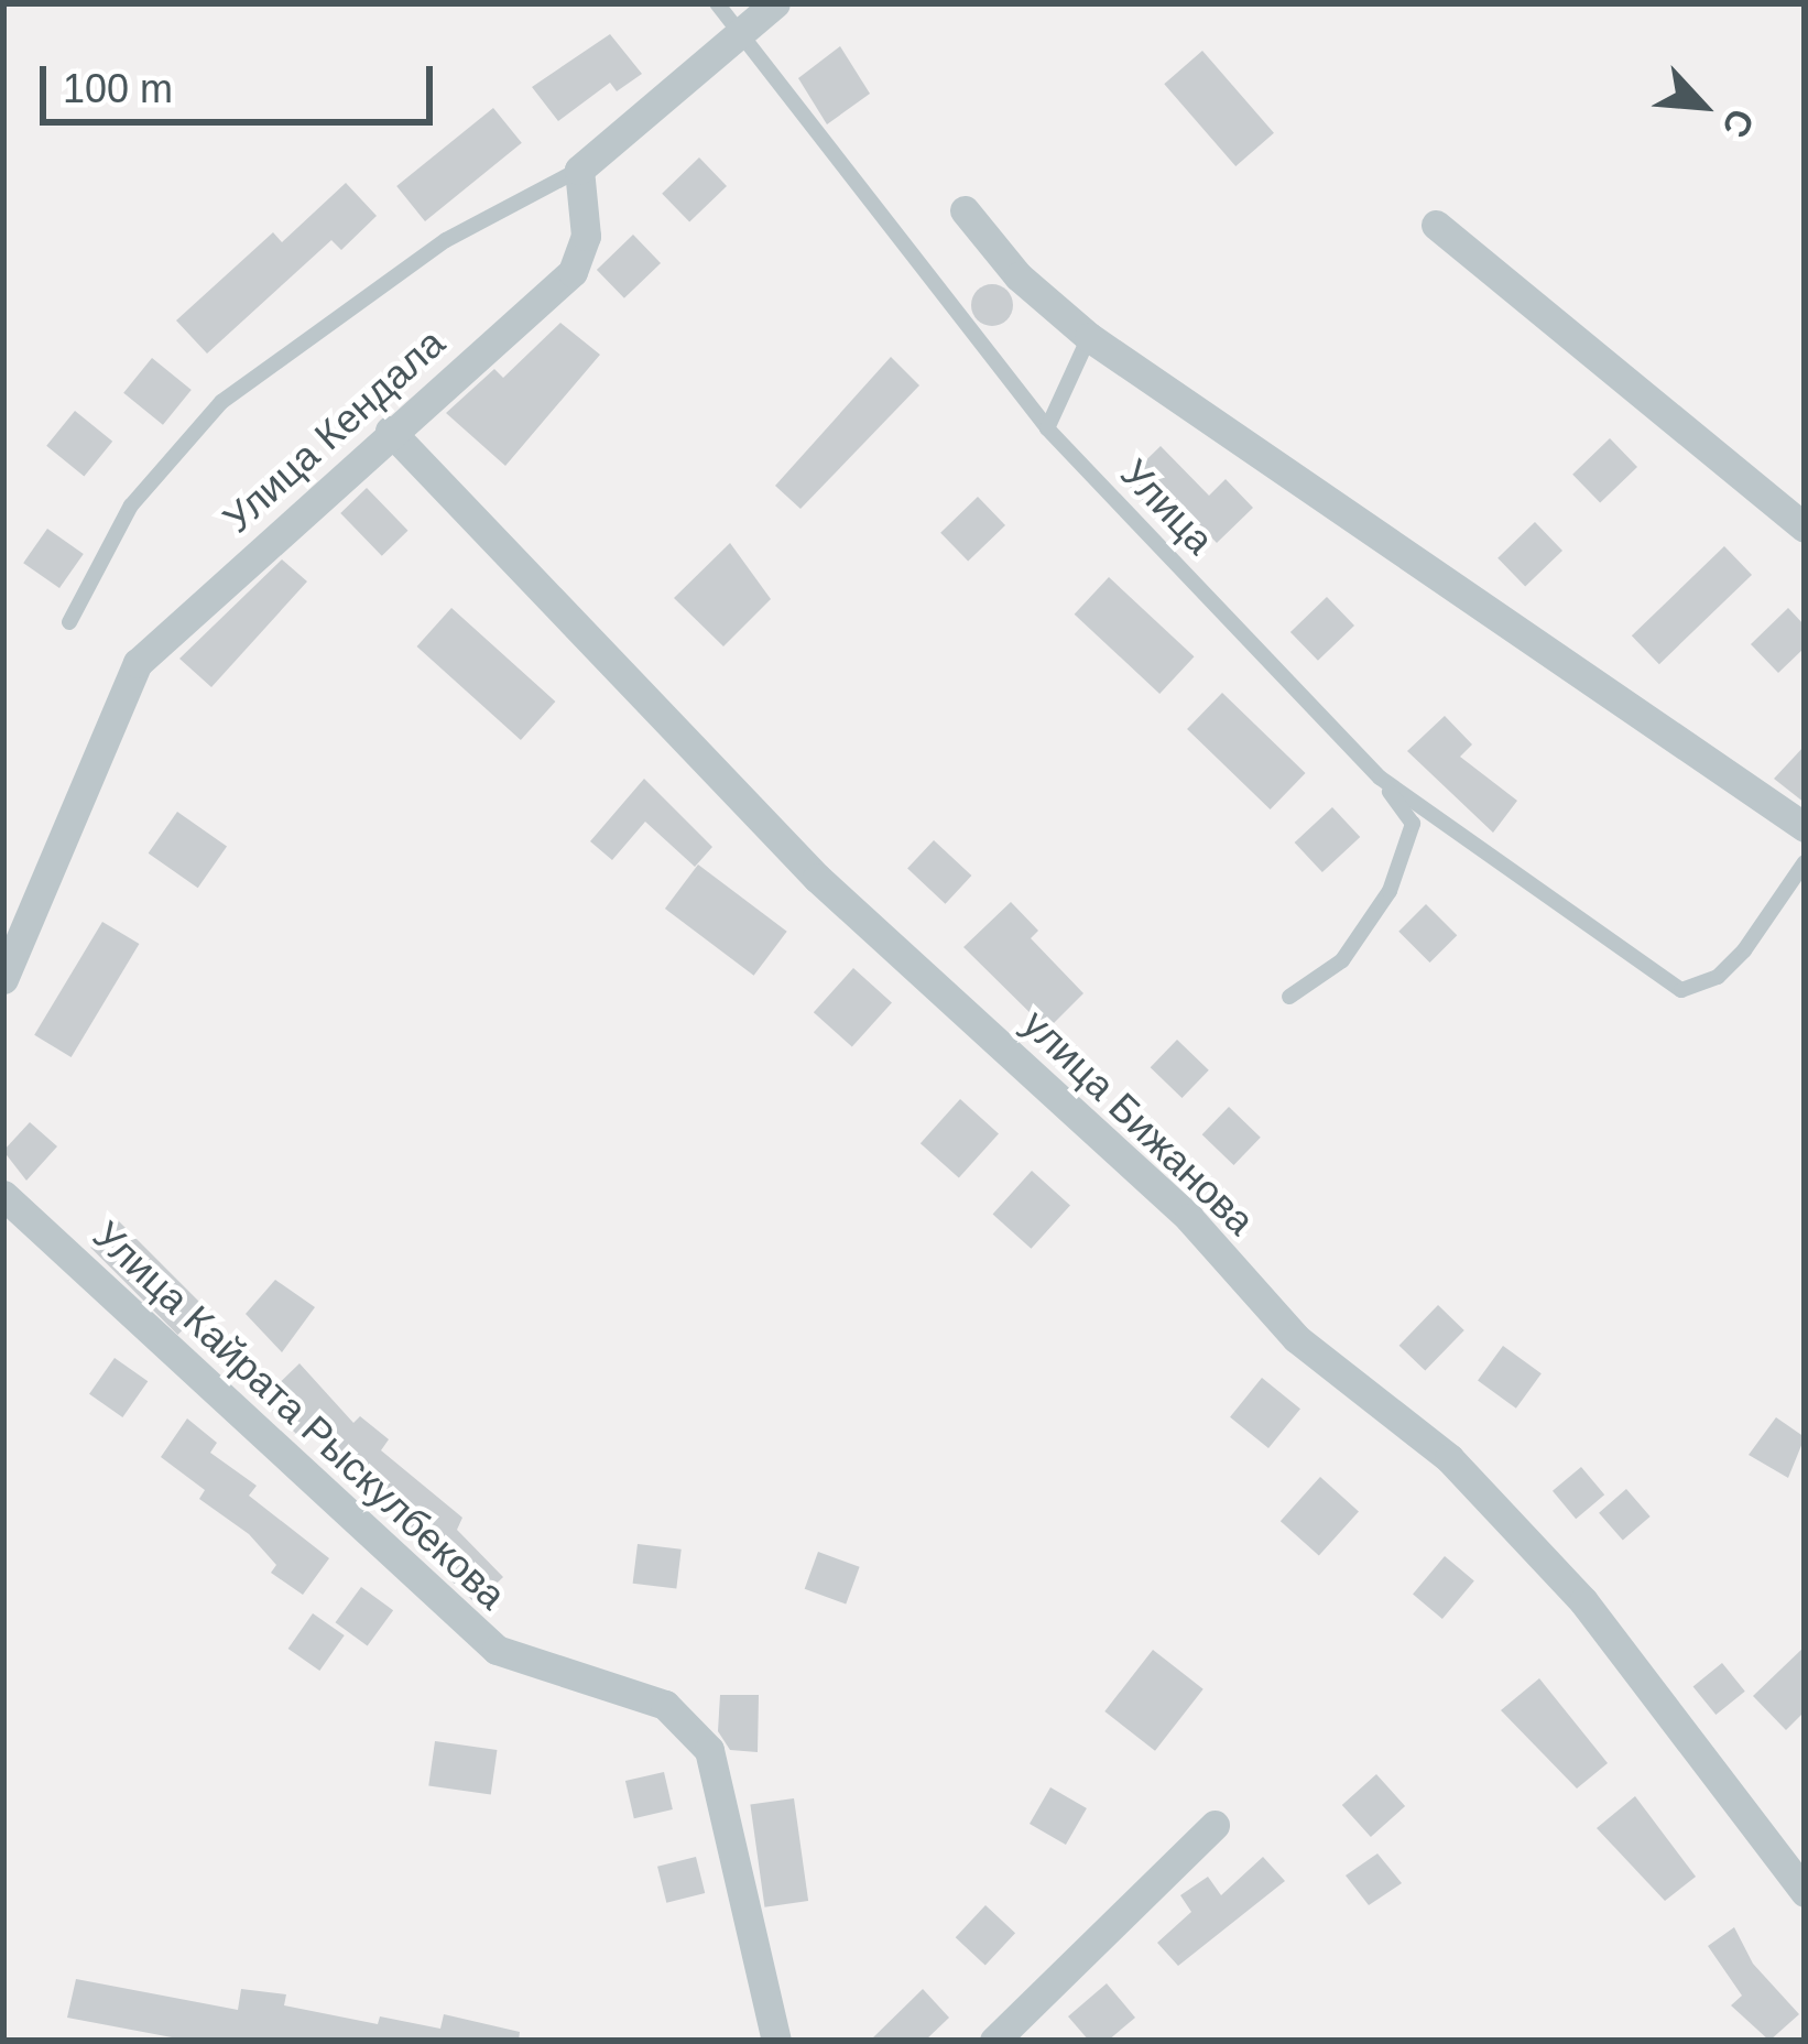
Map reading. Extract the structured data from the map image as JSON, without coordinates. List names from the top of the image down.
{
  "streets": {
    "street": ["Улица Кендала", "улица Бижанова", "Улица Кайрата Рыскулбекова"],
    "lane": ["Улица"]
  },
  "crossings": [
    ["Улица Кендала", "улица Бижанова"]
  ],
  "scale_bar": "100 m",
  "north": "bottom right"
}
